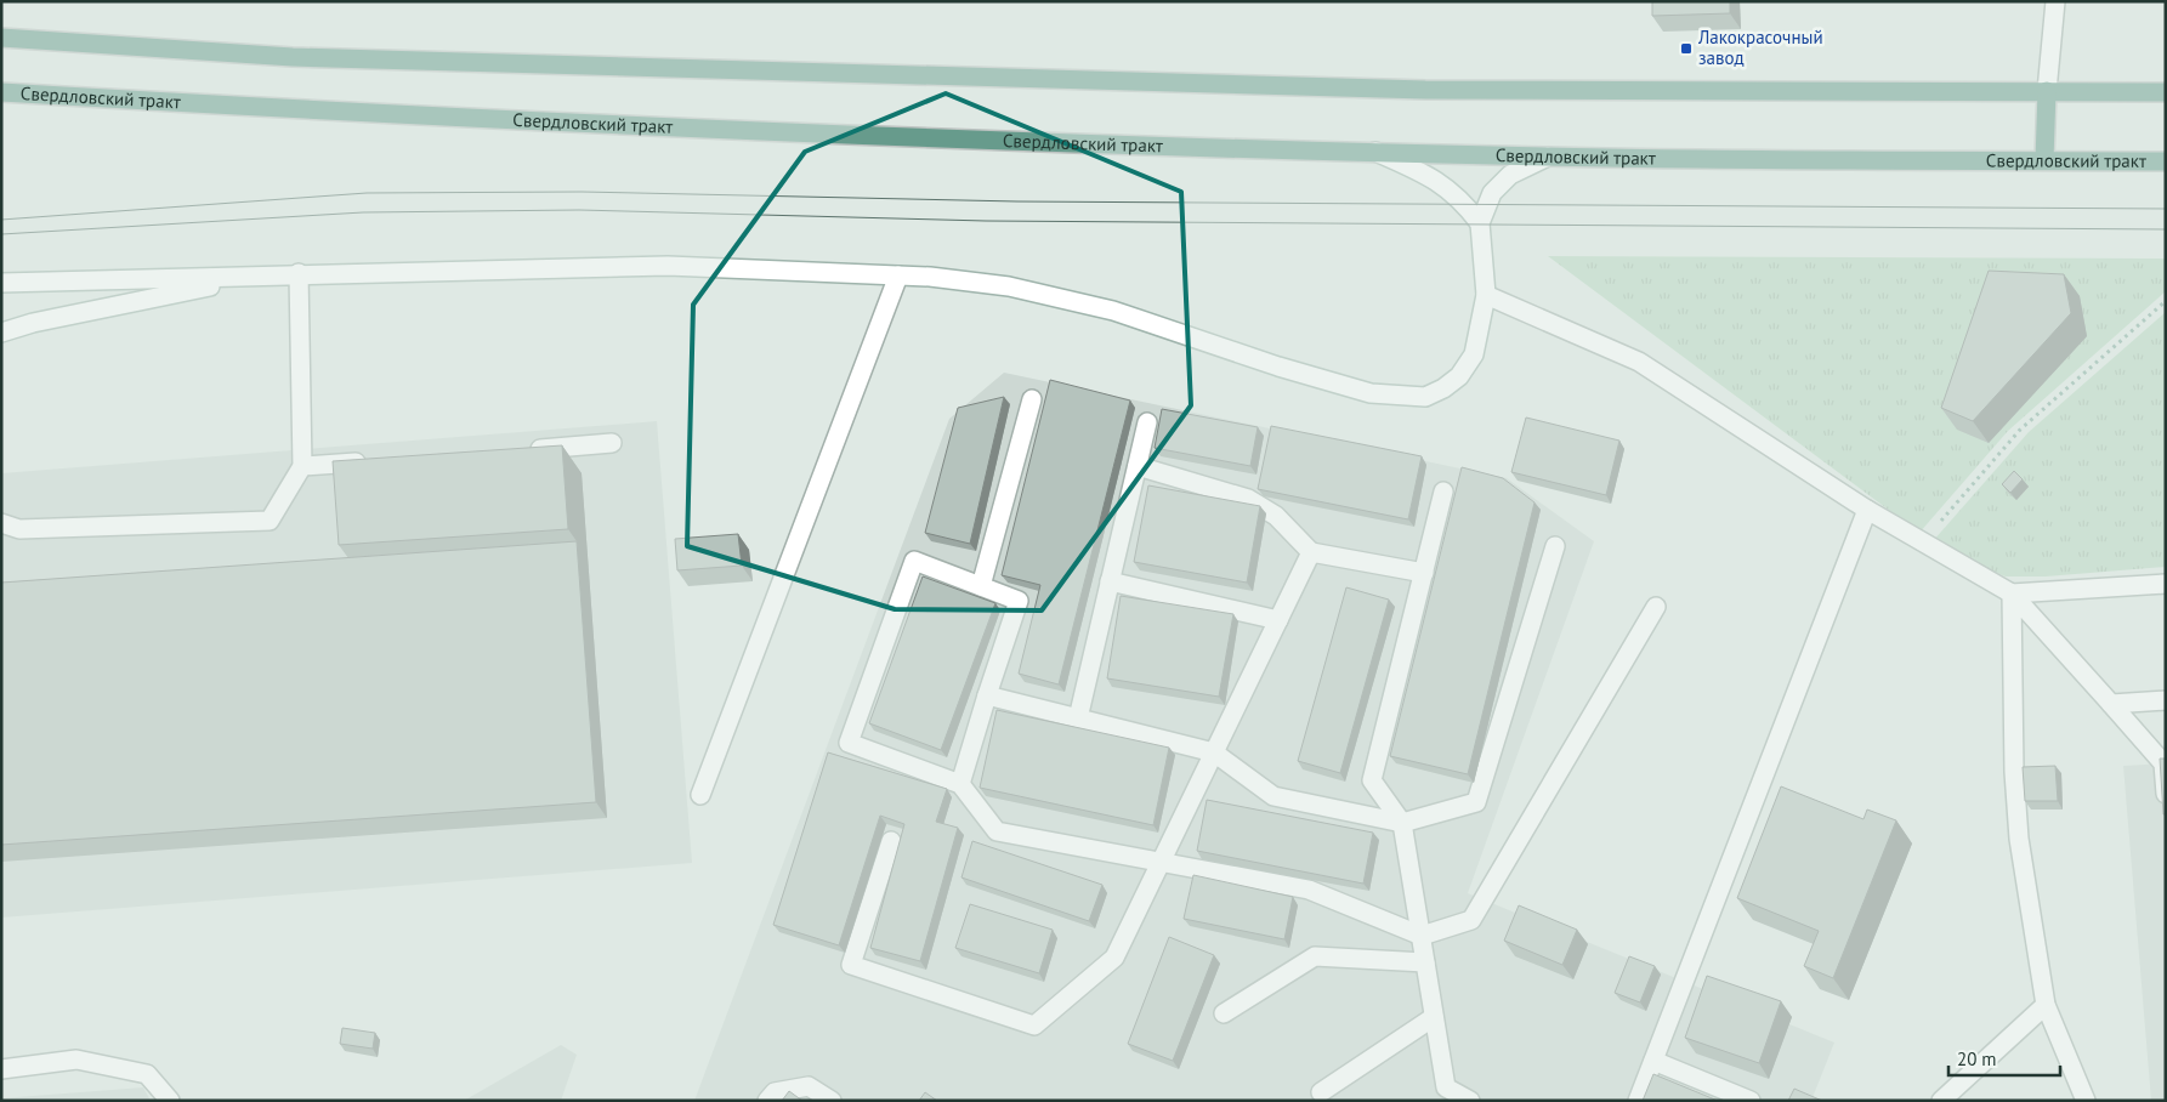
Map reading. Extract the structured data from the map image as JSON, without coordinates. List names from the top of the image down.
{
  "streets": {
    "main road": ["Свердловский тракт"]
  },
  "places": {
    "transit": ["Лакокрасочный завод"]
  },
  "scale_bar": "20 m"
}
